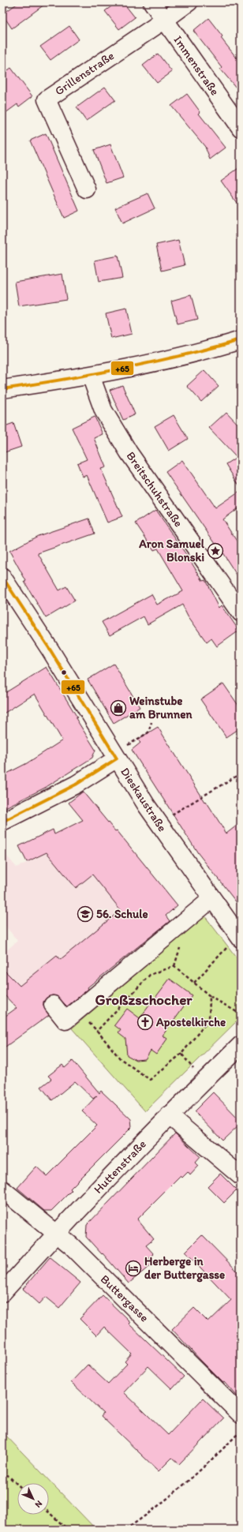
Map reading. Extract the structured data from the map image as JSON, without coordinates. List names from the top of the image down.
{
  "streets": {
    "street": [
      "Immenstraße",
      "Grillenstraße",
      "Breitschuhstraße",
      "Dieskaustraße",
      "Huttenstraße",
      "Buttergasse"
    ]
  },
  "crossings": [
    ["Immenstraße", "Grillenstraße"],
    ["Huttenstraße", "Buttergasse"]
  ],
  "districts": ["Großzschocher"],
  "places": {
    "place": ["Aron Samuel Blonski"],
    "shop": ["Weinstube am Brunnen"],
    "school or university": ["56. Schule"],
    "church": ["Apostelkirche"],
    "hotel": ["Herberge in der Buttergasse"]
  },
  "lines": ["transit line +65"],
  "north": "bottom right"
}
